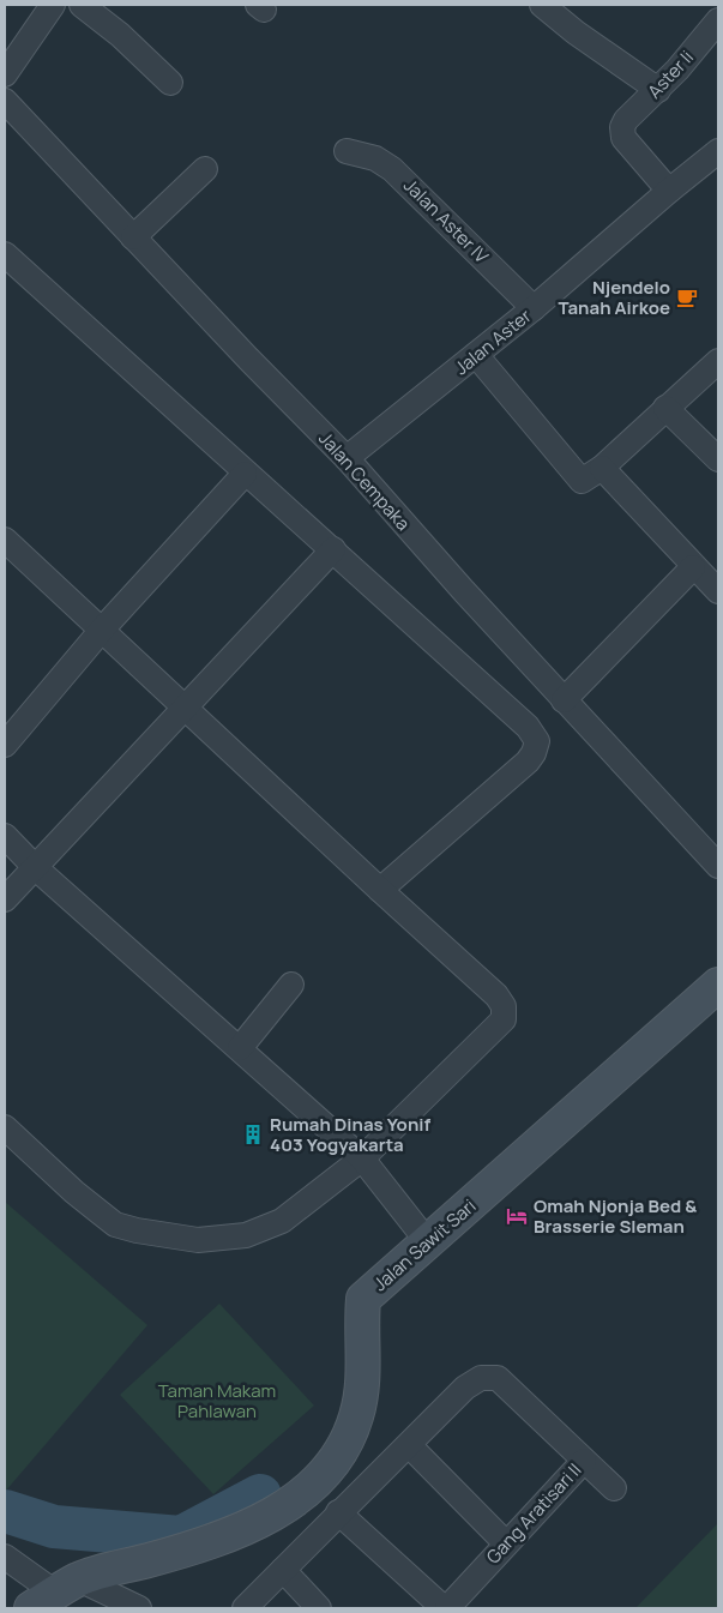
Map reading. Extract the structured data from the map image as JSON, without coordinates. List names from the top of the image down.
{
  "streets": {
    "main road": ["Jalan Sawit Sari"],
    "street": [
      "Aster Ii",
      "Jalan Aster IV",
      "Jalan Aster",
      "Jalan Cempaka",
      "Gang Aratisari II"
    ]
  },
  "crossings": [
    ["Aster Ii", "Jalan Aster"],
    ["Jalan Aster IV", "Jalan Aster"],
    ["Jalan Aster", "Jalan Cempaka"]
  ],
  "parks": ["Taman Makam Pahlawan"],
  "places": {
    "cafe": ["Njendelo Tanah Airkoe"],
    "building": ["Rumah Dinas Yonif 403 Yogyakarta"],
    "hotel": ["Omah Njonja Bed & Brasserie Sleman"]
  }
}
